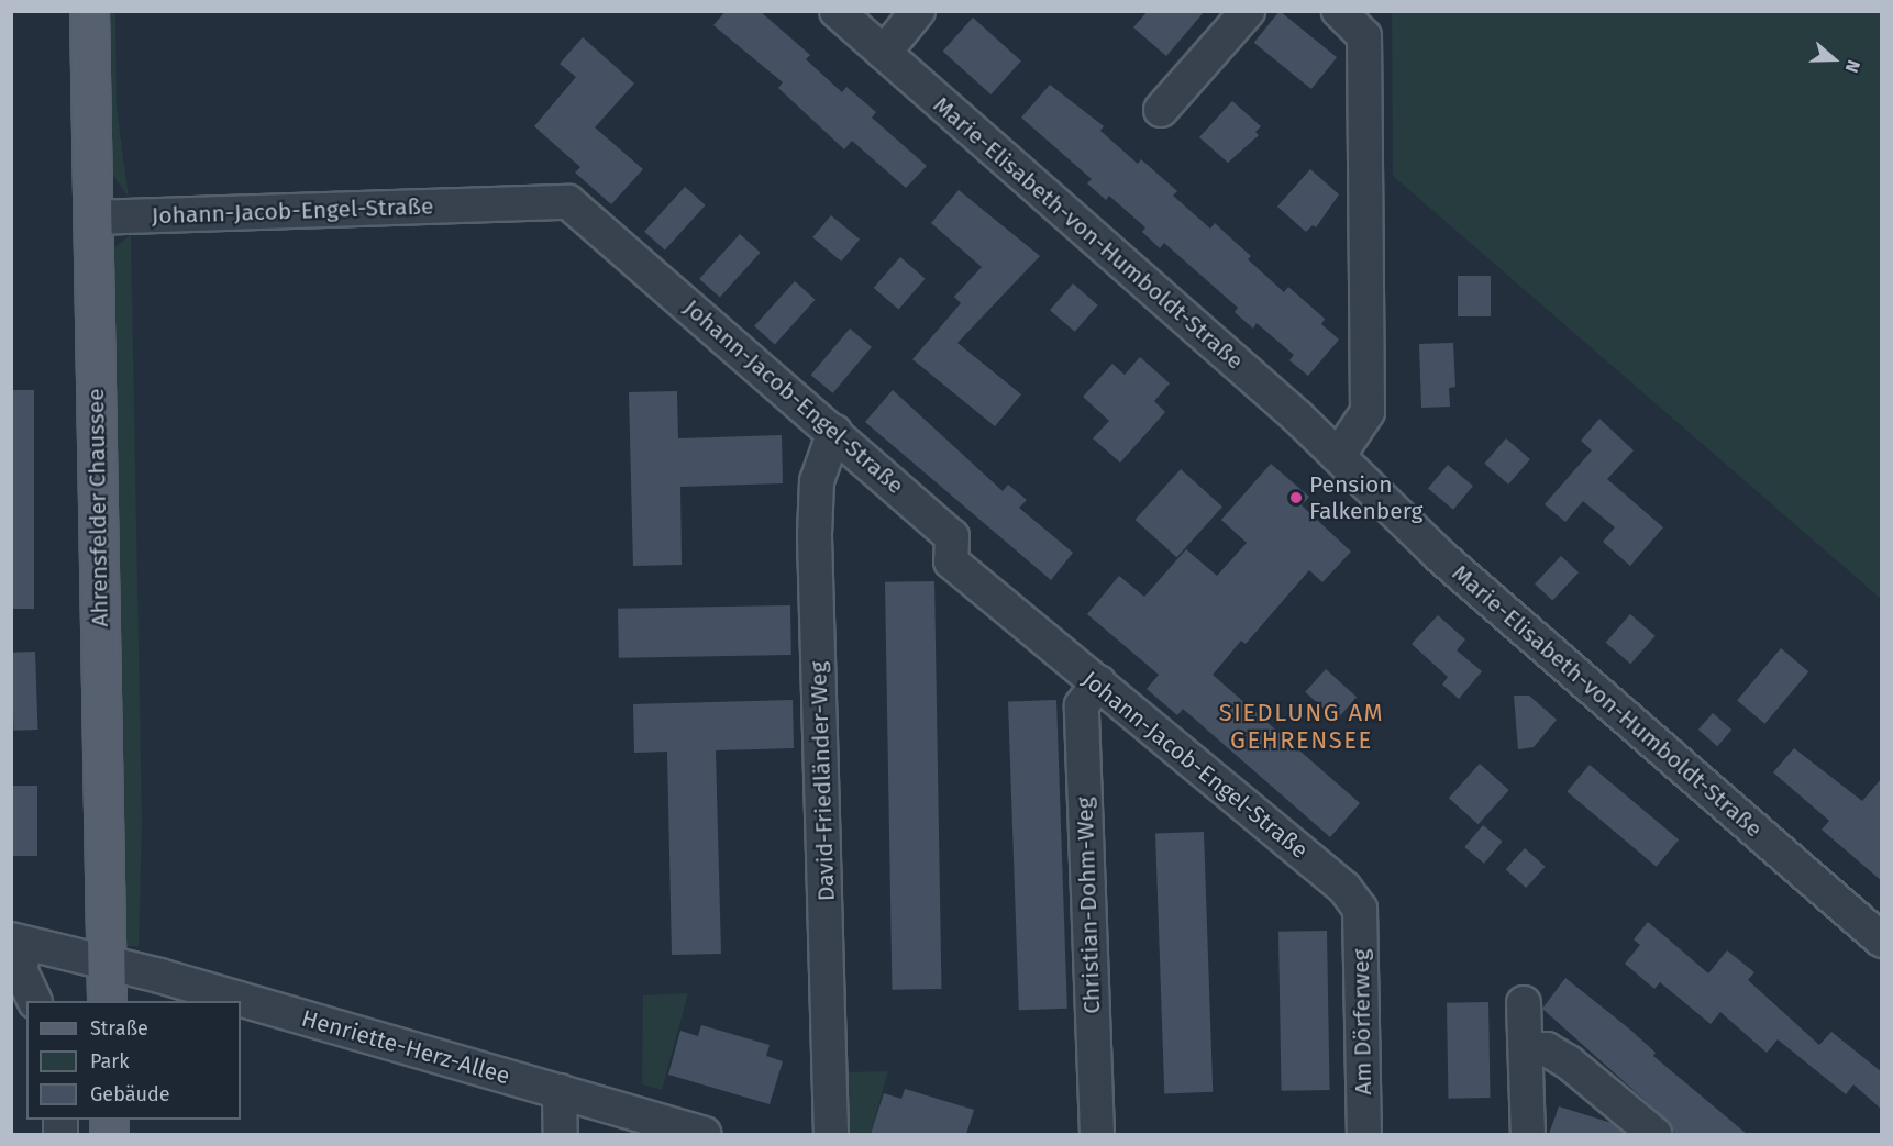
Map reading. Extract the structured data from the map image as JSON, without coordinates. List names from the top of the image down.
{
  "streets": {
    "main road": ["Ahrensfelder Chaussee"],
    "street": [
      "Johann-Jacob-Engel-Straße",
      "Marie-Elisabeth-von-Humboldt-Straße",
      "David-Friedländer-Weg",
      "Christian-Dohm-Weg",
      "Am Dörferweg",
      "Henriette-Herz-Allee"
    ]
  },
  "crossings": [
    ["Johann-Jacob-Engel-Straße", "Ahrensfelder Chaussee"],
    ["Johann-Jacob-Engel-Straße", "David-Friedländer-Weg"],
    ["Johann-Jacob-Engel-Straße", "Christian-Dohm-Weg"],
    ["Johann-Jacob-Engel-Straße", "Am Dörferweg"],
    ["Ahrensfelder Chaussee", "Henriette-Herz-Allee"]
  ],
  "districts": ["SIEDLUNG AM GEHRENSEE"],
  "places": ["Pension Falkenberg"],
  "legend": ["Straße", "Park", "Gebäude"],
  "north": "right"
}
